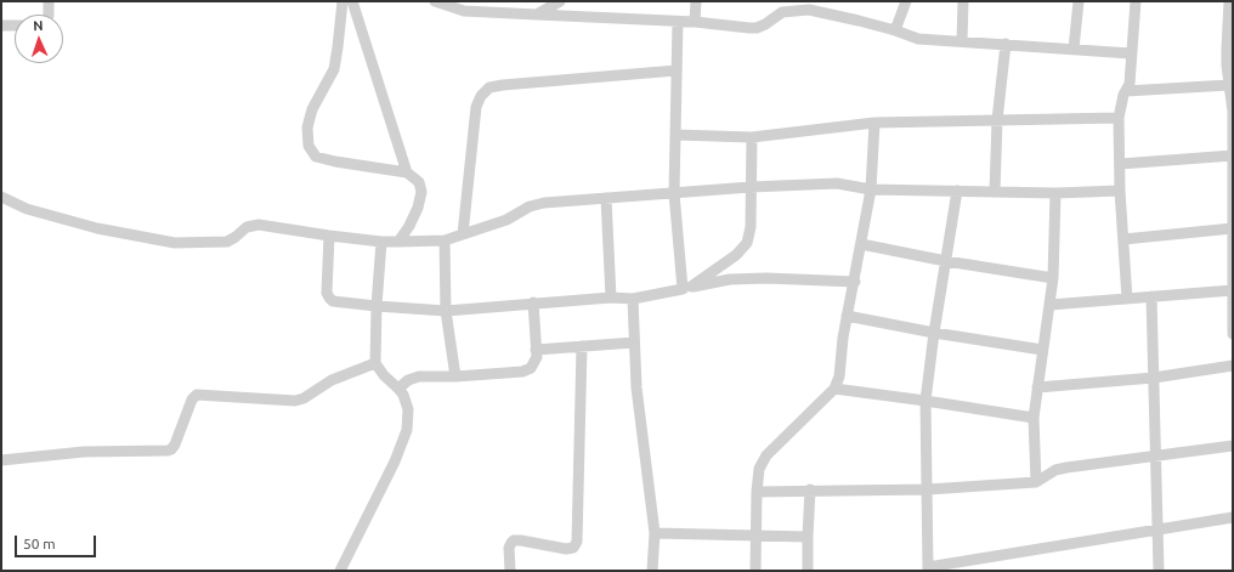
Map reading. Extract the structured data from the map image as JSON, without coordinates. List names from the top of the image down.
{
  "scale_bar": "50 m",
  "north": "top"
}
